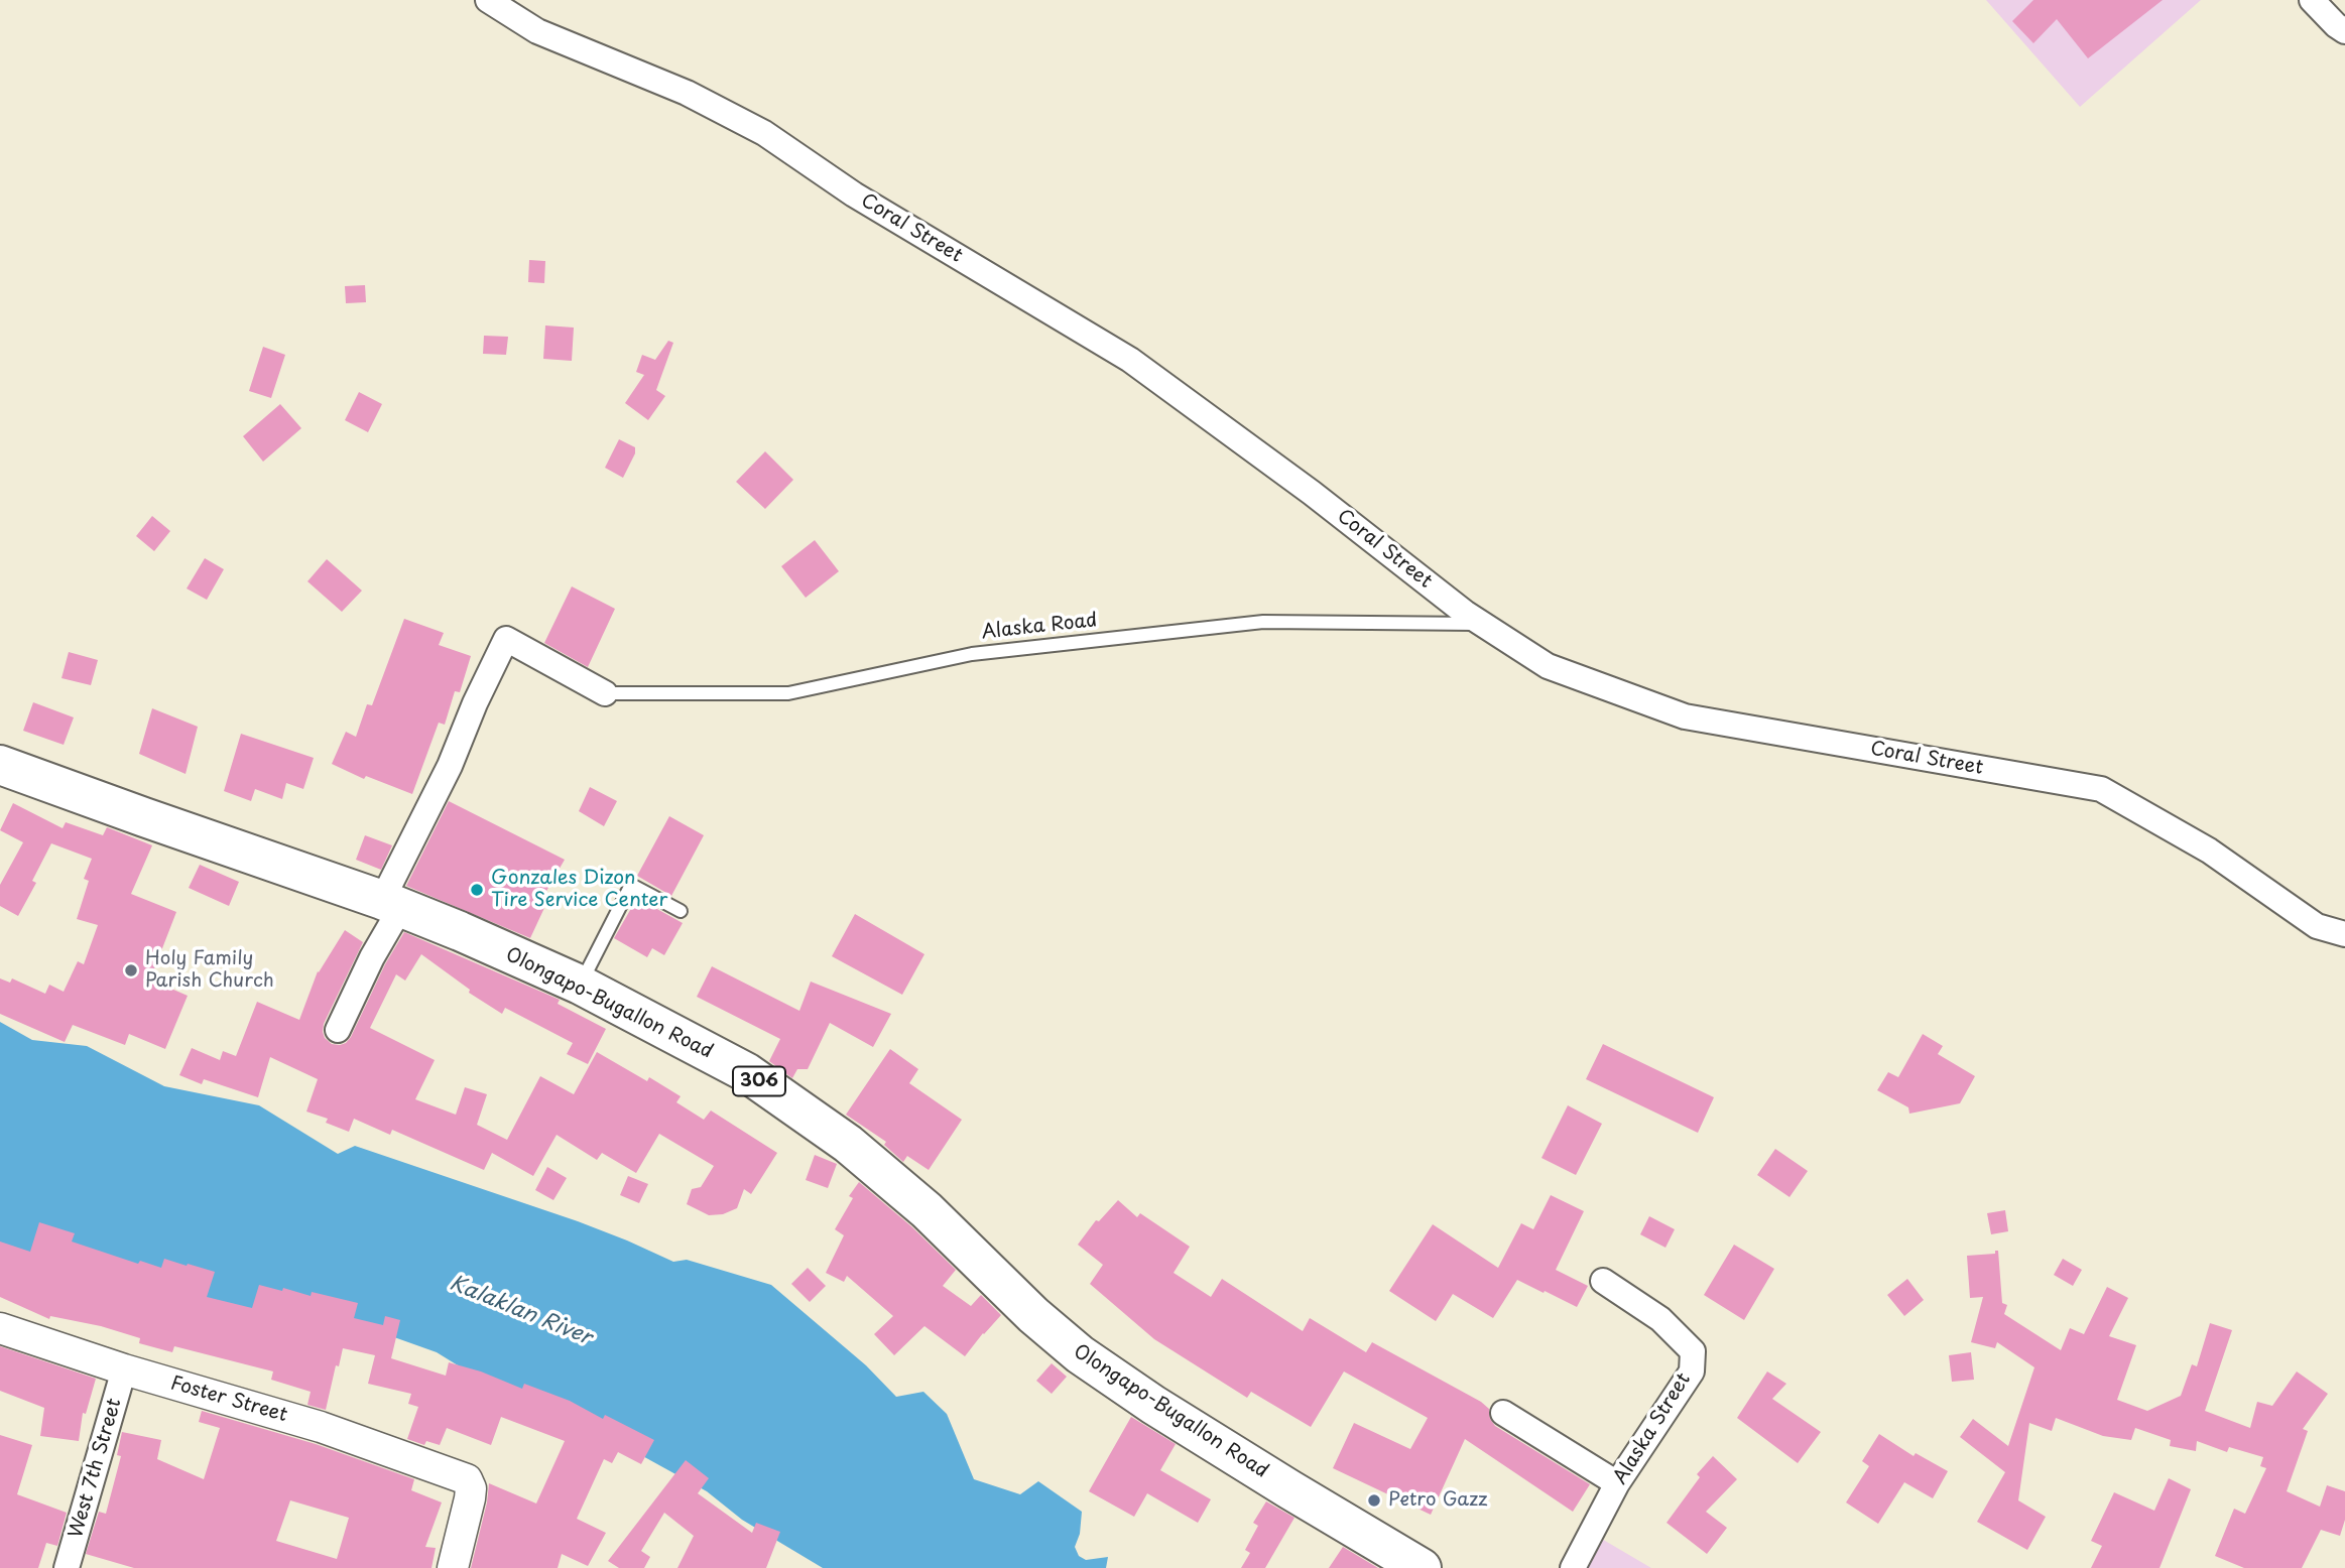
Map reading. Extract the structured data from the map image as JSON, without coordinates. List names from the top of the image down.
{
  "streets": {
    "main road": ["Olongapo-Bugallon Road", "306"],
    "street": [
      "Coral Street",
      "Foster Street",
      "Alaska Street",
      "West 7th Street"
    ],
    "lane": ["Alaska Road"]
  },
  "crossings": [
    ["Coral Street", "Alaska Road"],
    ["Foster Street", "West 7th Street"]
  ],
  "water": ["Kalaklan River"],
  "places": ["Gonzales Dizon Tire Service Center", "Holy Family Parish Church", "Petro Gazz"]
}
